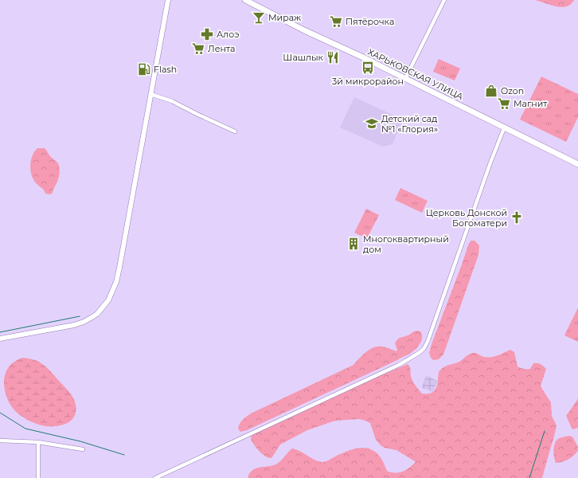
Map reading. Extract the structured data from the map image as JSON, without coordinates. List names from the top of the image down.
{
  "streets": {
    "highway": ["ХАРЬКОВСКАЯ УЛИЦА"]
  },
  "places": {
    "bar": ["Мираж"],
    "supermarket": ["Пятёрочка", "Лента", "Магнит"],
    "pharmacy": ["Алоэ"],
    "restaurant": ["Шашлык"],
    "bus stop": ["3й микрорайон"],
    "fuel station": ["Flash"],
    "shop": ["Ozon"],
    "school or university": ["Детский сад №1 «Глория»"],
    "church": ["Церковь Донской Богоматери"],
    "building": ["Многоквартирный дом"]
  }
}
